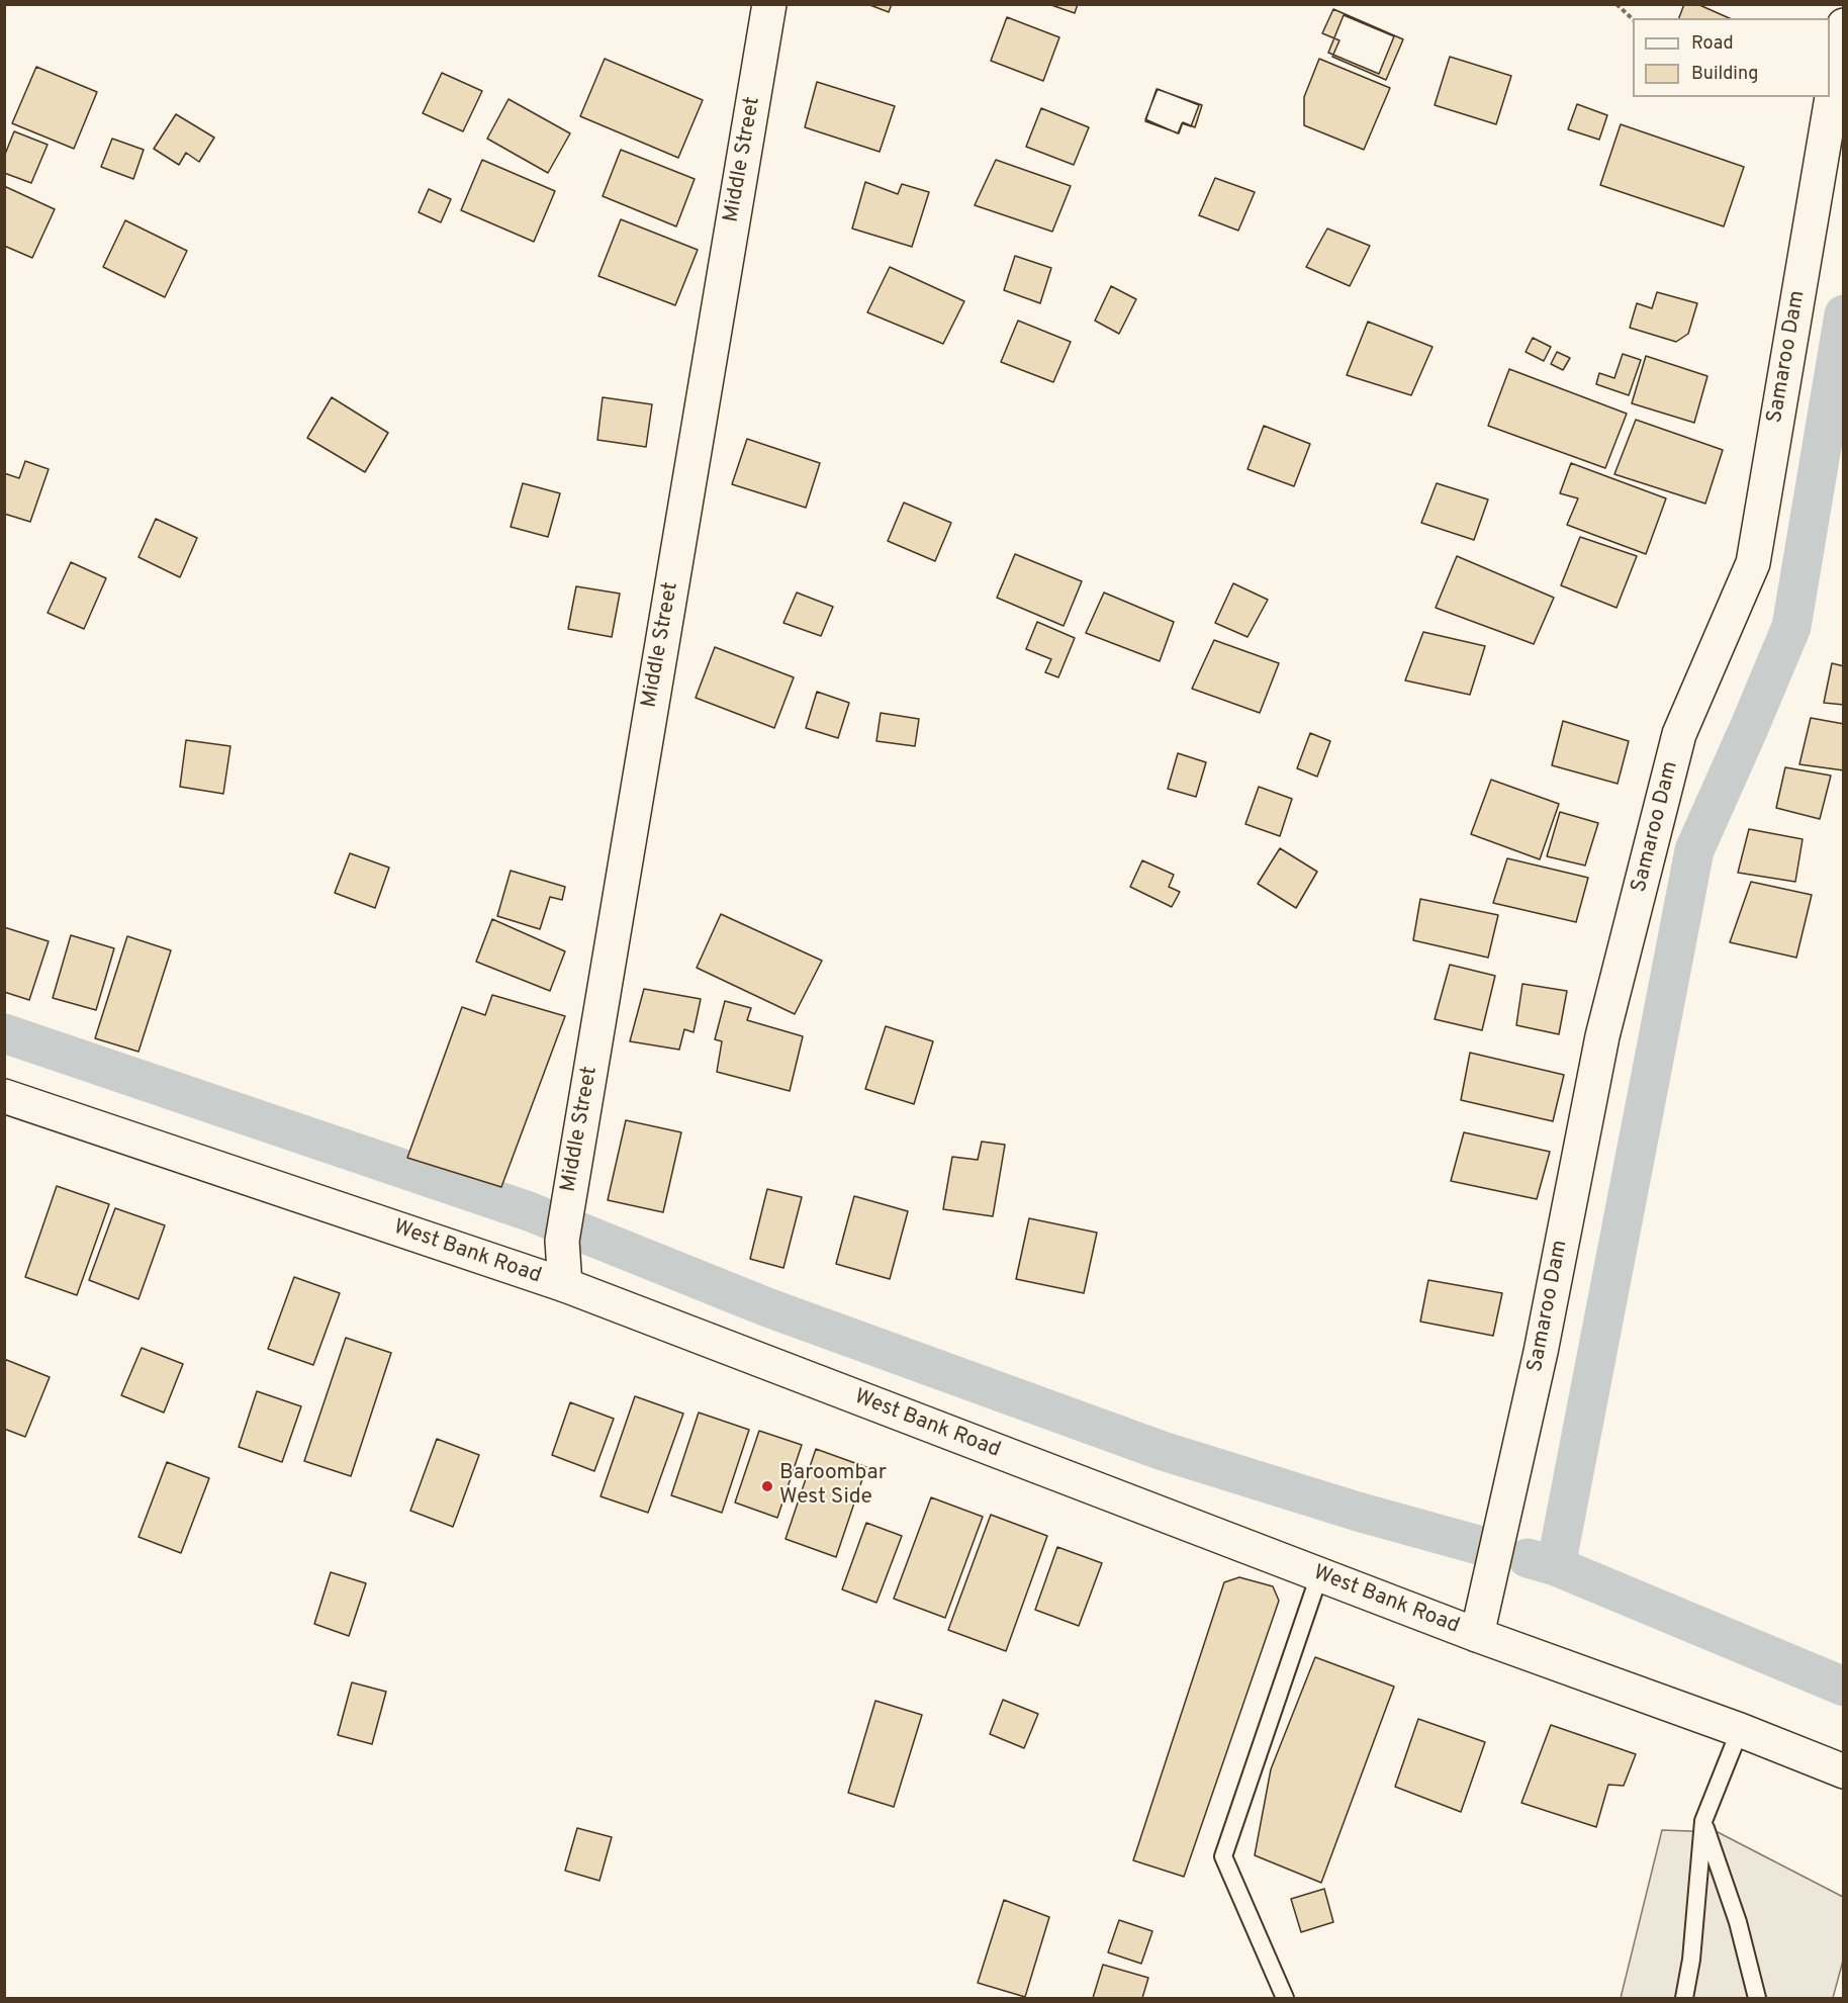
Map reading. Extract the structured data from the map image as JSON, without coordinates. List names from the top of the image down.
{
  "streets": {
    "street": ["Middle Street", "Samaroo Dam", "West Bank Road"]
  },
  "crossings": [
    ["Middle Street", "West Bank Road"],
    ["Samaroo Dam", "West Bank Road"]
  ],
  "places": ["Baroombar West Side"],
  "legend": ["Road", "Building"]
}
